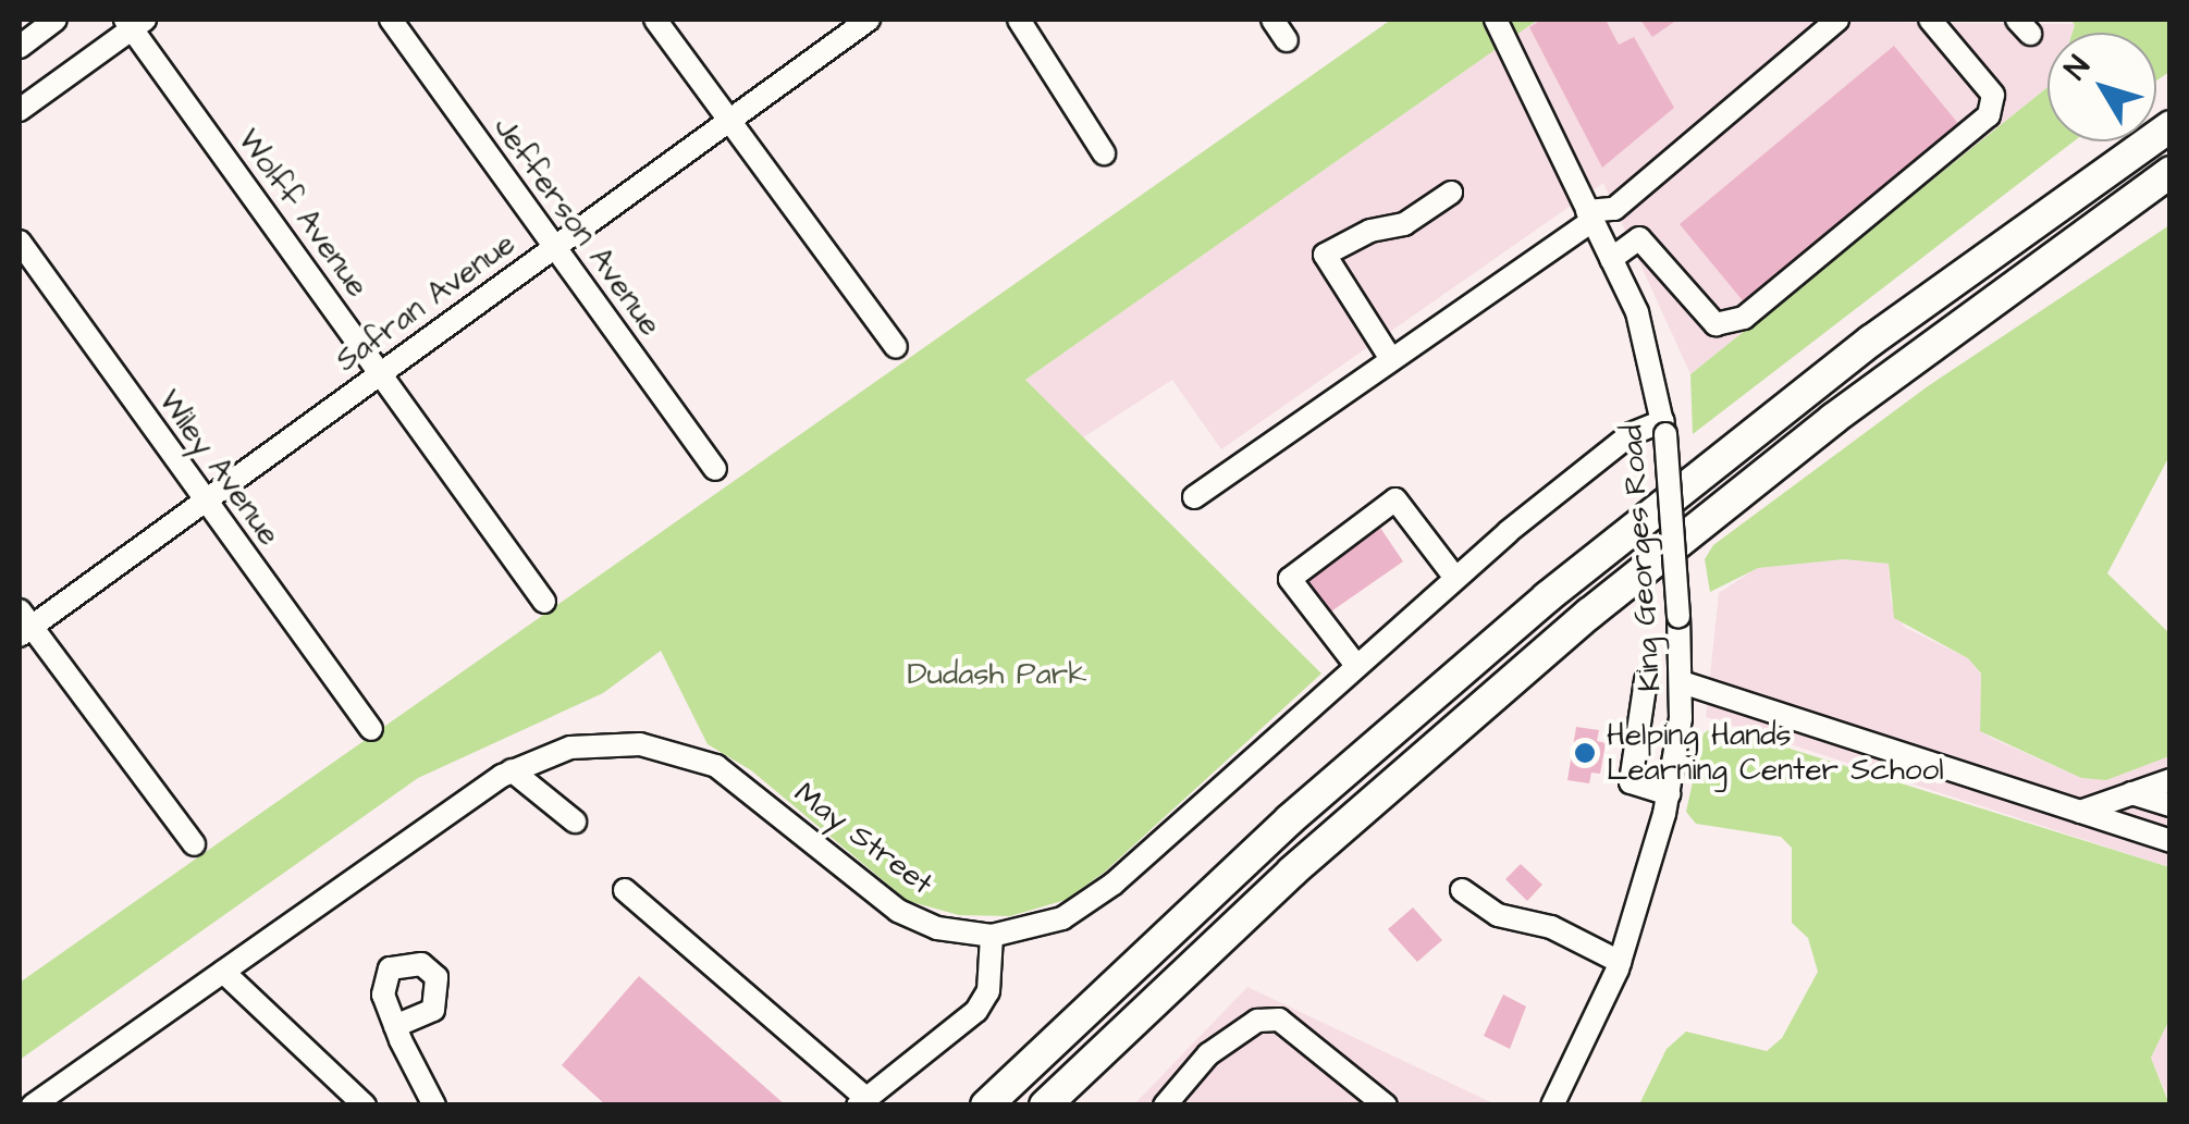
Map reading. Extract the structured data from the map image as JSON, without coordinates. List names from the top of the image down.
{
  "streets": {
    "street": [
      "Wolff Avenue",
      "Jefferson Avenue",
      "Safran Avenue",
      "Wiley Avenue",
      "King Georges Road",
      "May Street"
    ]
  },
  "crossings": [
    ["Wolff Avenue", "Safran Avenue"],
    ["Jefferson Avenue", "Safran Avenue"],
    ["Safran Avenue", "Wiley Avenue"],
    ["King Georges Road", "May Street"]
  ],
  "parks": ["Dudash Park"],
  "places": ["Helping Hands Learning Center School"],
  "north": "top left"
}
